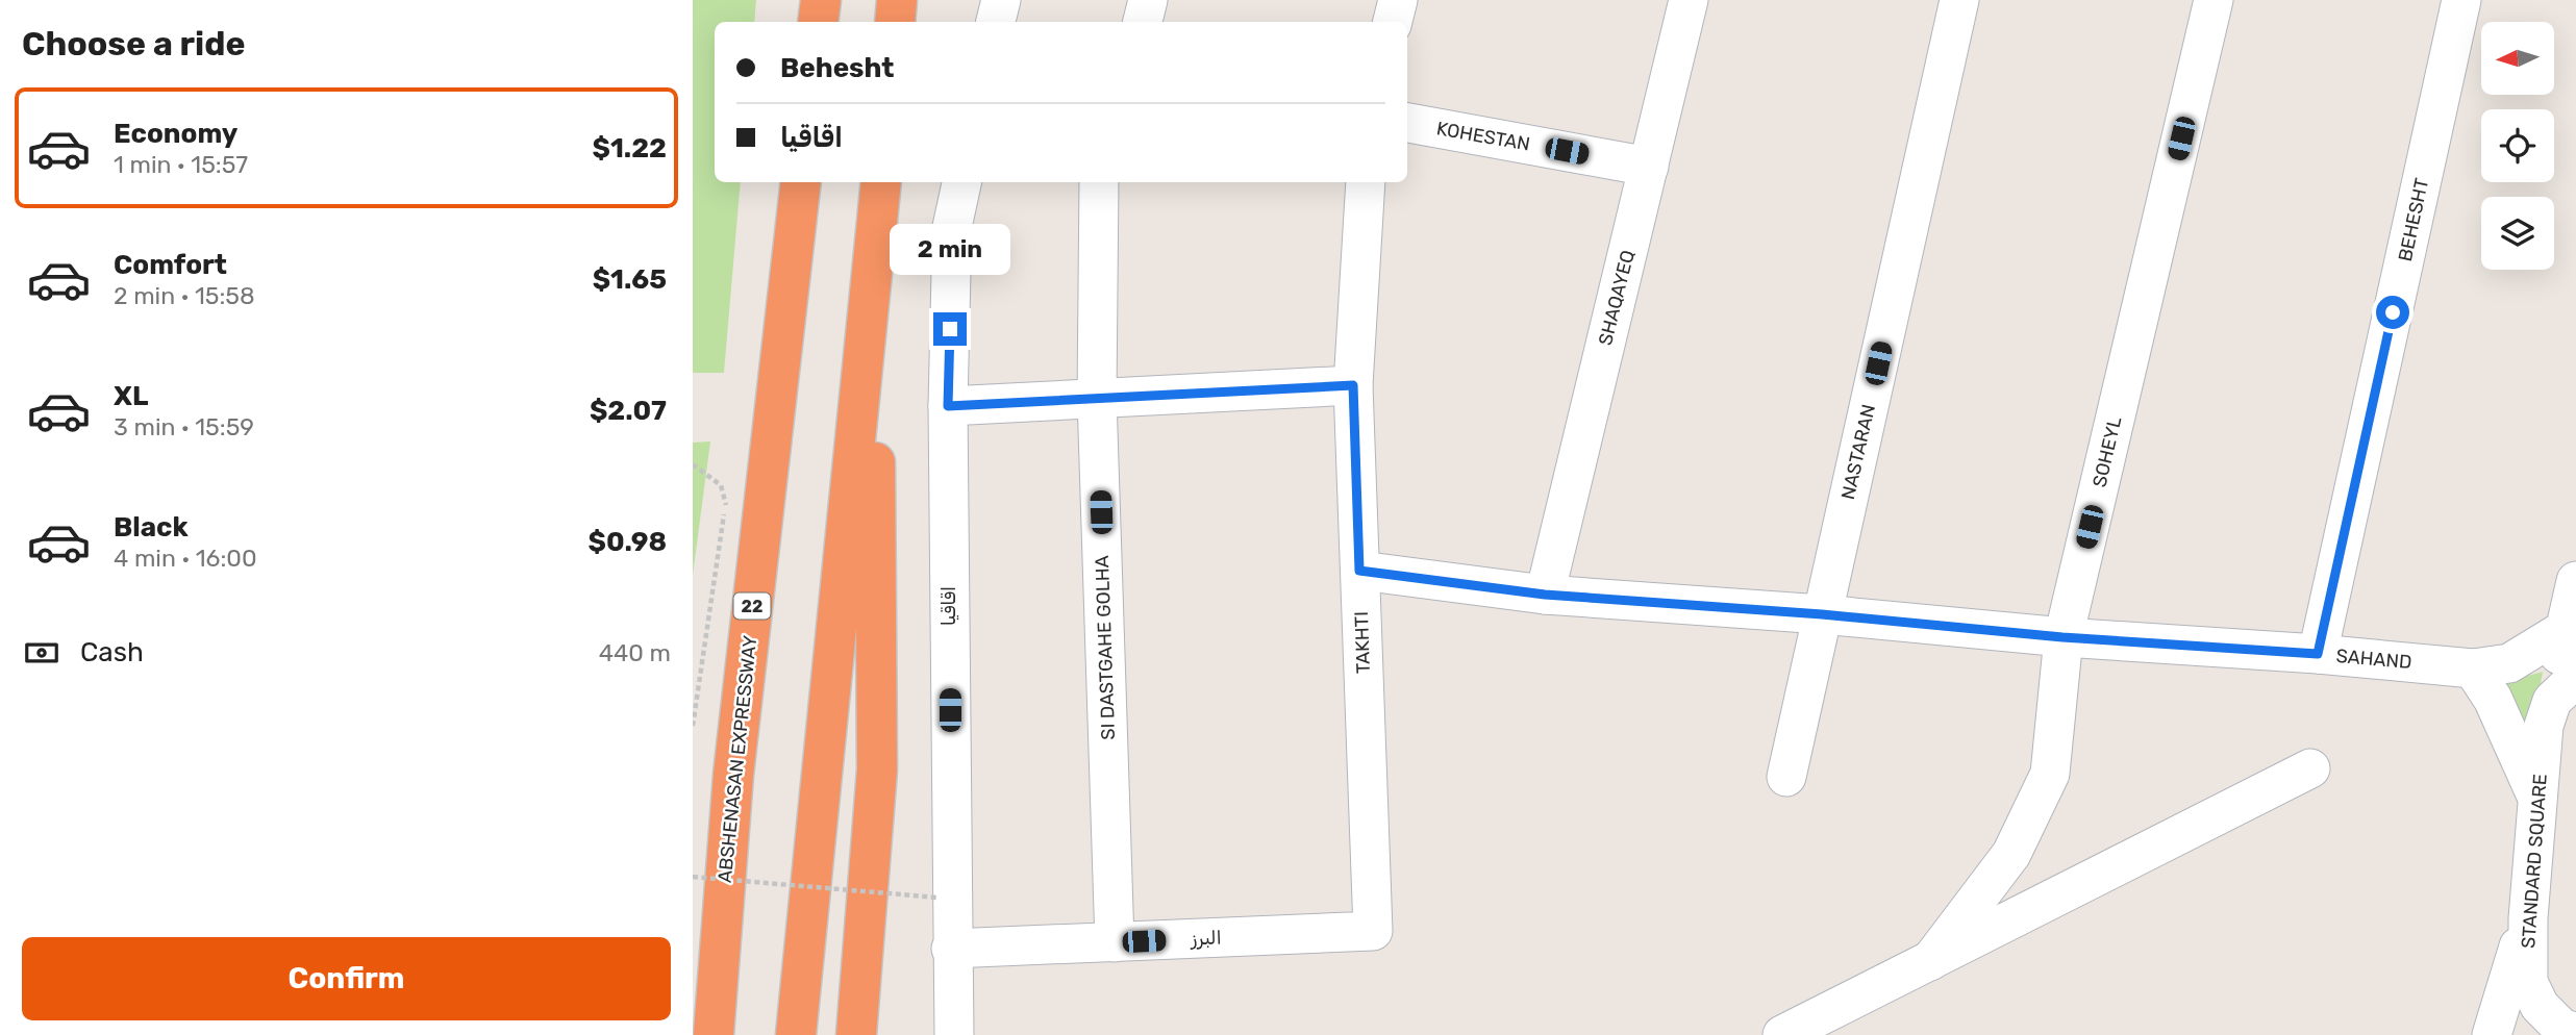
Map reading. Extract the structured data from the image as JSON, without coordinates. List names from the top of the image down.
{
  "streets": {
    "highway": ["22", "ABSHENASAN EXPRESSWAY"],
    "street": [
      "KOHESTAN",
      "BEHESHT",
      "SHAQAYEQ",
      "NASTARAN",
      "SOHEYL",
      "اقاقیا",
      "TAKHTI",
      "SI DASTGAHE GOLHA",
      "SAHAND",
      "STANDARD SQUARE",
      "البرز"
    ]
  },
  "crossings": [
    ["KOHESTAN", "SHAQAYEQ"],
    ["BEHESHT", "SAHAND"],
    ["SHAQAYEQ", "SAHAND"],
    ["NASTARAN", "SAHAND"],
    ["SOHEYL", "SAHAND"],
    ["اقاقیا", "البرز"],
    ["TAKHTI", "SAHAND"],
    ["TAKHTI", "البرز"],
    ["SI DASTGAHE GOLHA", "البرز"]
  ],
  "north": "left",
  "page": {
    "heading": "Choose a ride",
    "banner": ["Behesht", "اقاقیا"],
    "list": [
      {
        "name": "Economy",
        "note": "1 min · 15:57",
        "value": "$1.22"
      },
      {
        "name": "Comfort",
        "note": "2 min · 15:58",
        "value": "$1.65"
      },
      {
        "name": "XL",
        "note": "3 min · 15:59",
        "value": "$2.07"
      },
      {
        "name": "Black",
        "note": "4 min · 16:00",
        "value": "$0.98"
      }
    ],
    "bubble": "2 min",
    "pay": ["Cash", "440 m"],
    "buttons": "Confirm"
  }
}
